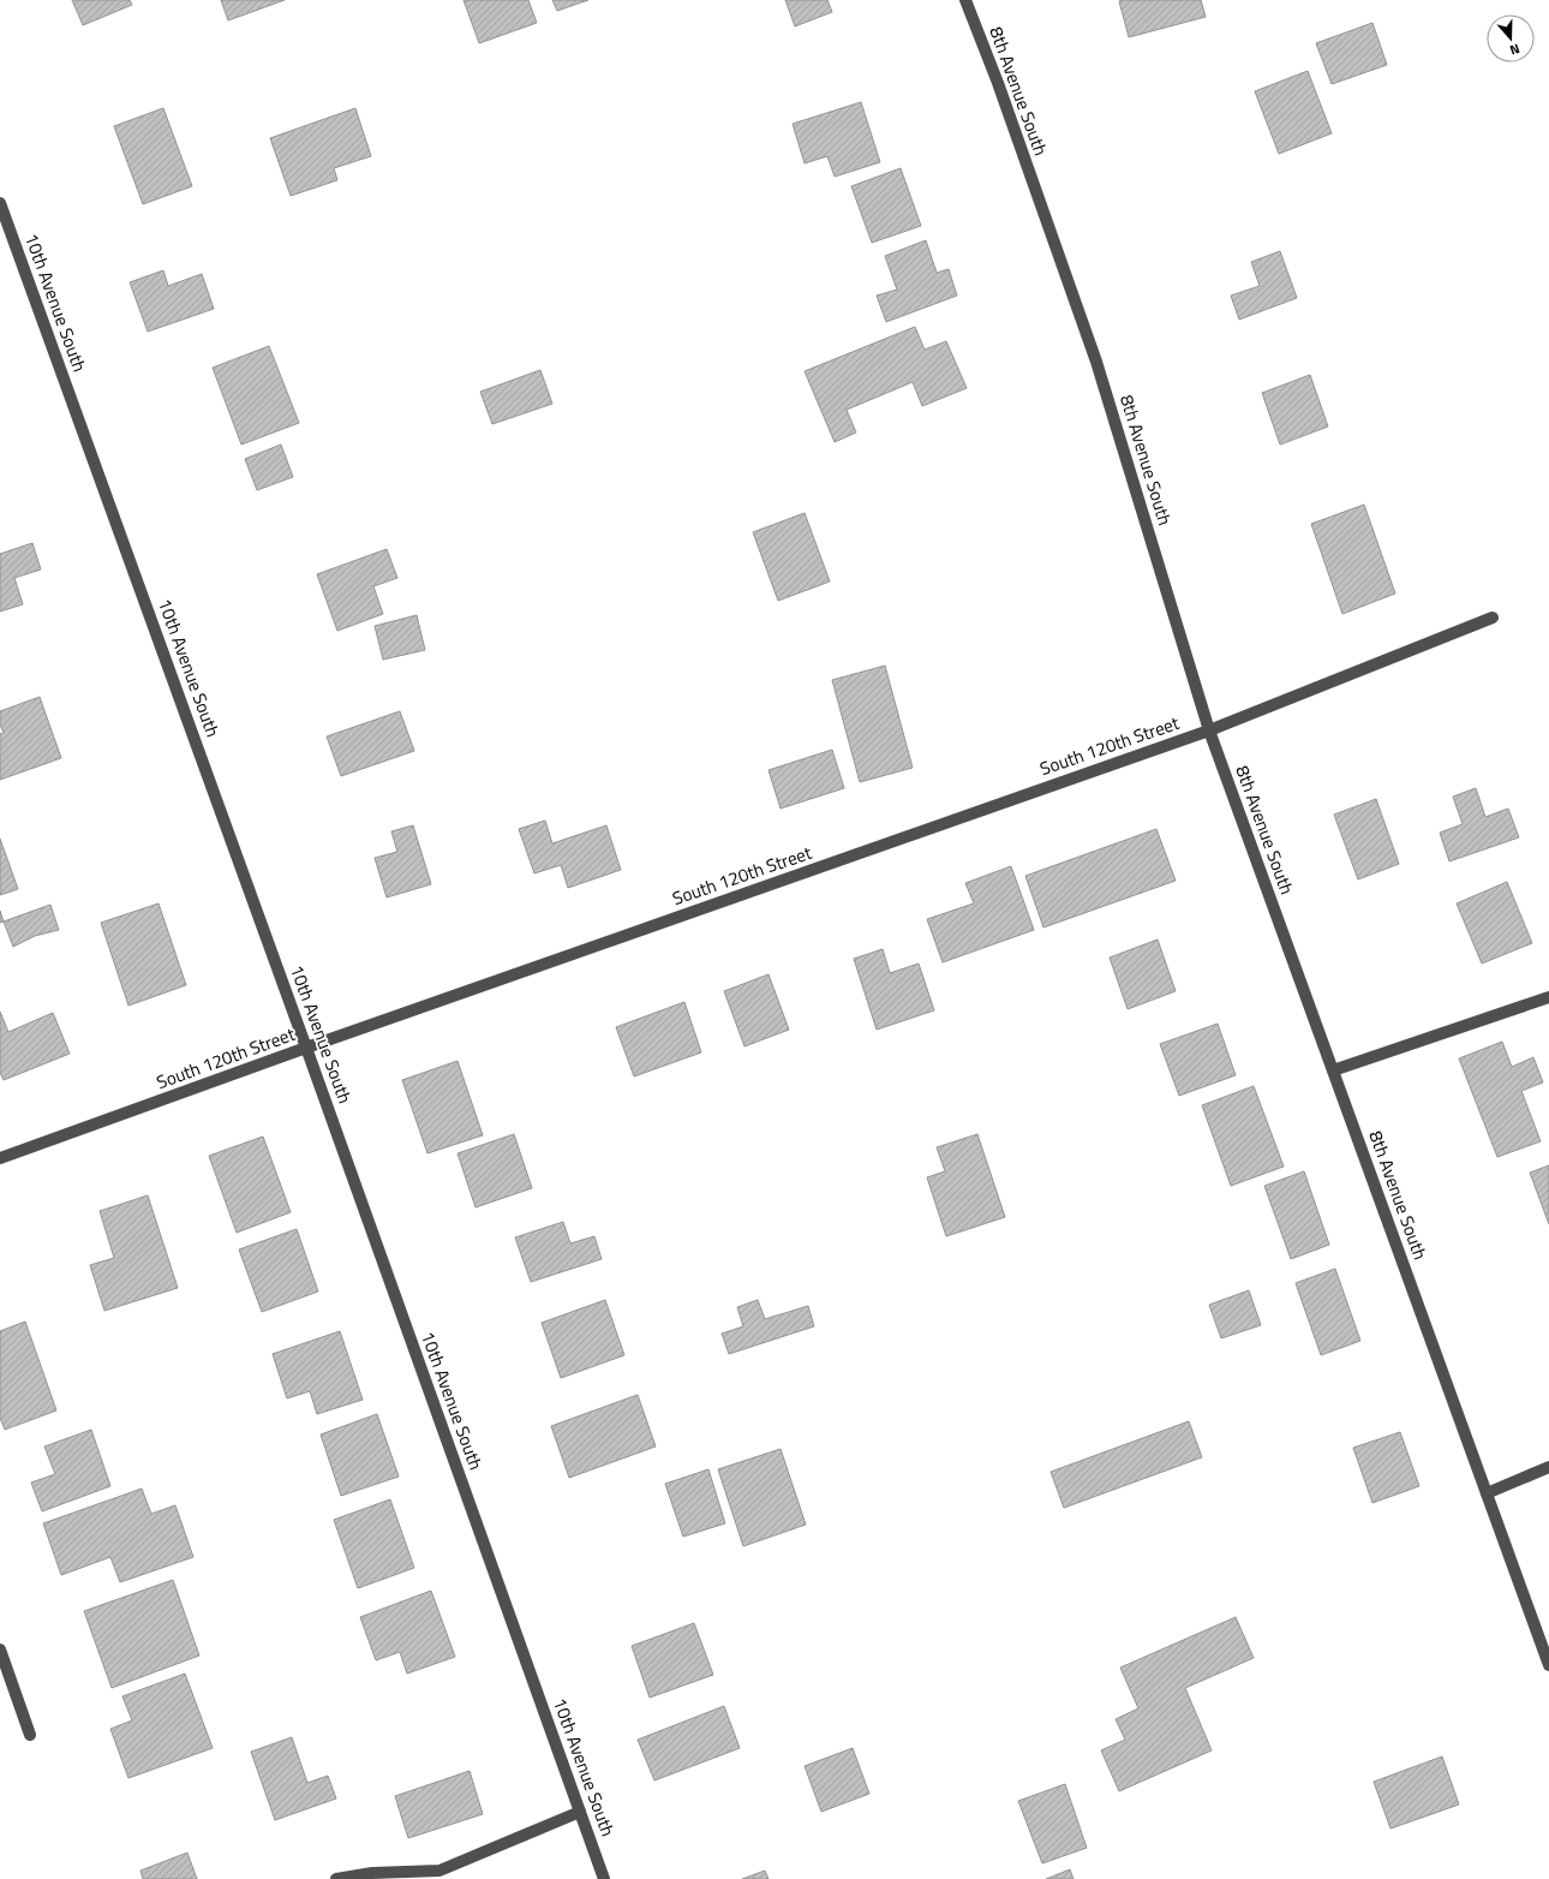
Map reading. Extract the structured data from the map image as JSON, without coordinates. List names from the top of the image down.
{
  "streets": {
    "street": ["8th Avenue South", "10th Avenue South", "South 120th Street"]
  },
  "crossings": [
    ["8th Avenue South", "South 120th Street"],
    ["10th Avenue South", "South 120th Street"]
  ],
  "north": "bottom"
}
